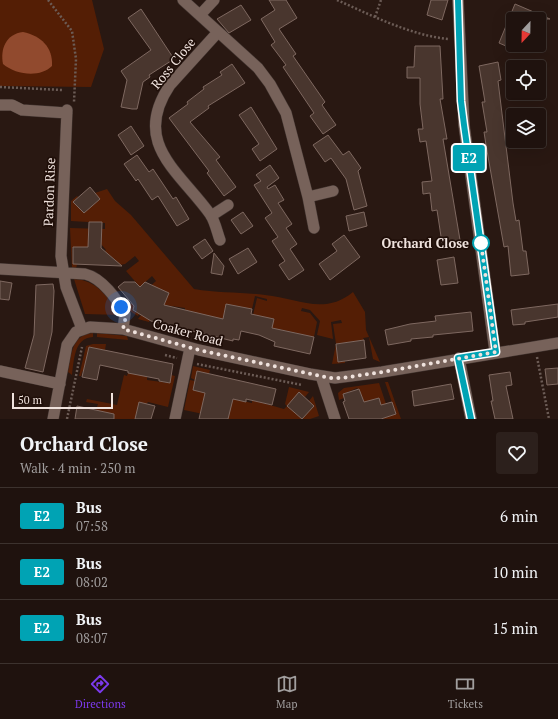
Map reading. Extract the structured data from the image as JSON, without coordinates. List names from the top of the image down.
{
  "streets": {
    "street": ["Ross Close", "Pardon Rise", "Coaker Road"]
  },
  "crossings": [
    ["Pardon Rise", "Coaker Road"]
  ],
  "places": ["Orchard Close"],
  "lines": ["bus line E2"],
  "scale_bar": "50 m",
  "north": "bottom",
  "page": {
    "on_map": "E2",
    "scale": "50 m",
    "heading": ["Orchard Close", "Walk · 4 min · 250 m"],
    "list": [
      {
        "mark": "E2",
        "name": "Bus",
        "note": "07:58",
        "value": "6 min"
      },
      {
        "mark": "E2",
        "name": "Bus",
        "note": "08:02",
        "value": "10 min"
      },
      {
        "mark": "E2",
        "name": "Bus",
        "note": "08:07",
        "value": "15 min"
      }
    ],
    "tabs": ["Directions", "Map", "Tickets"]
  }
}
